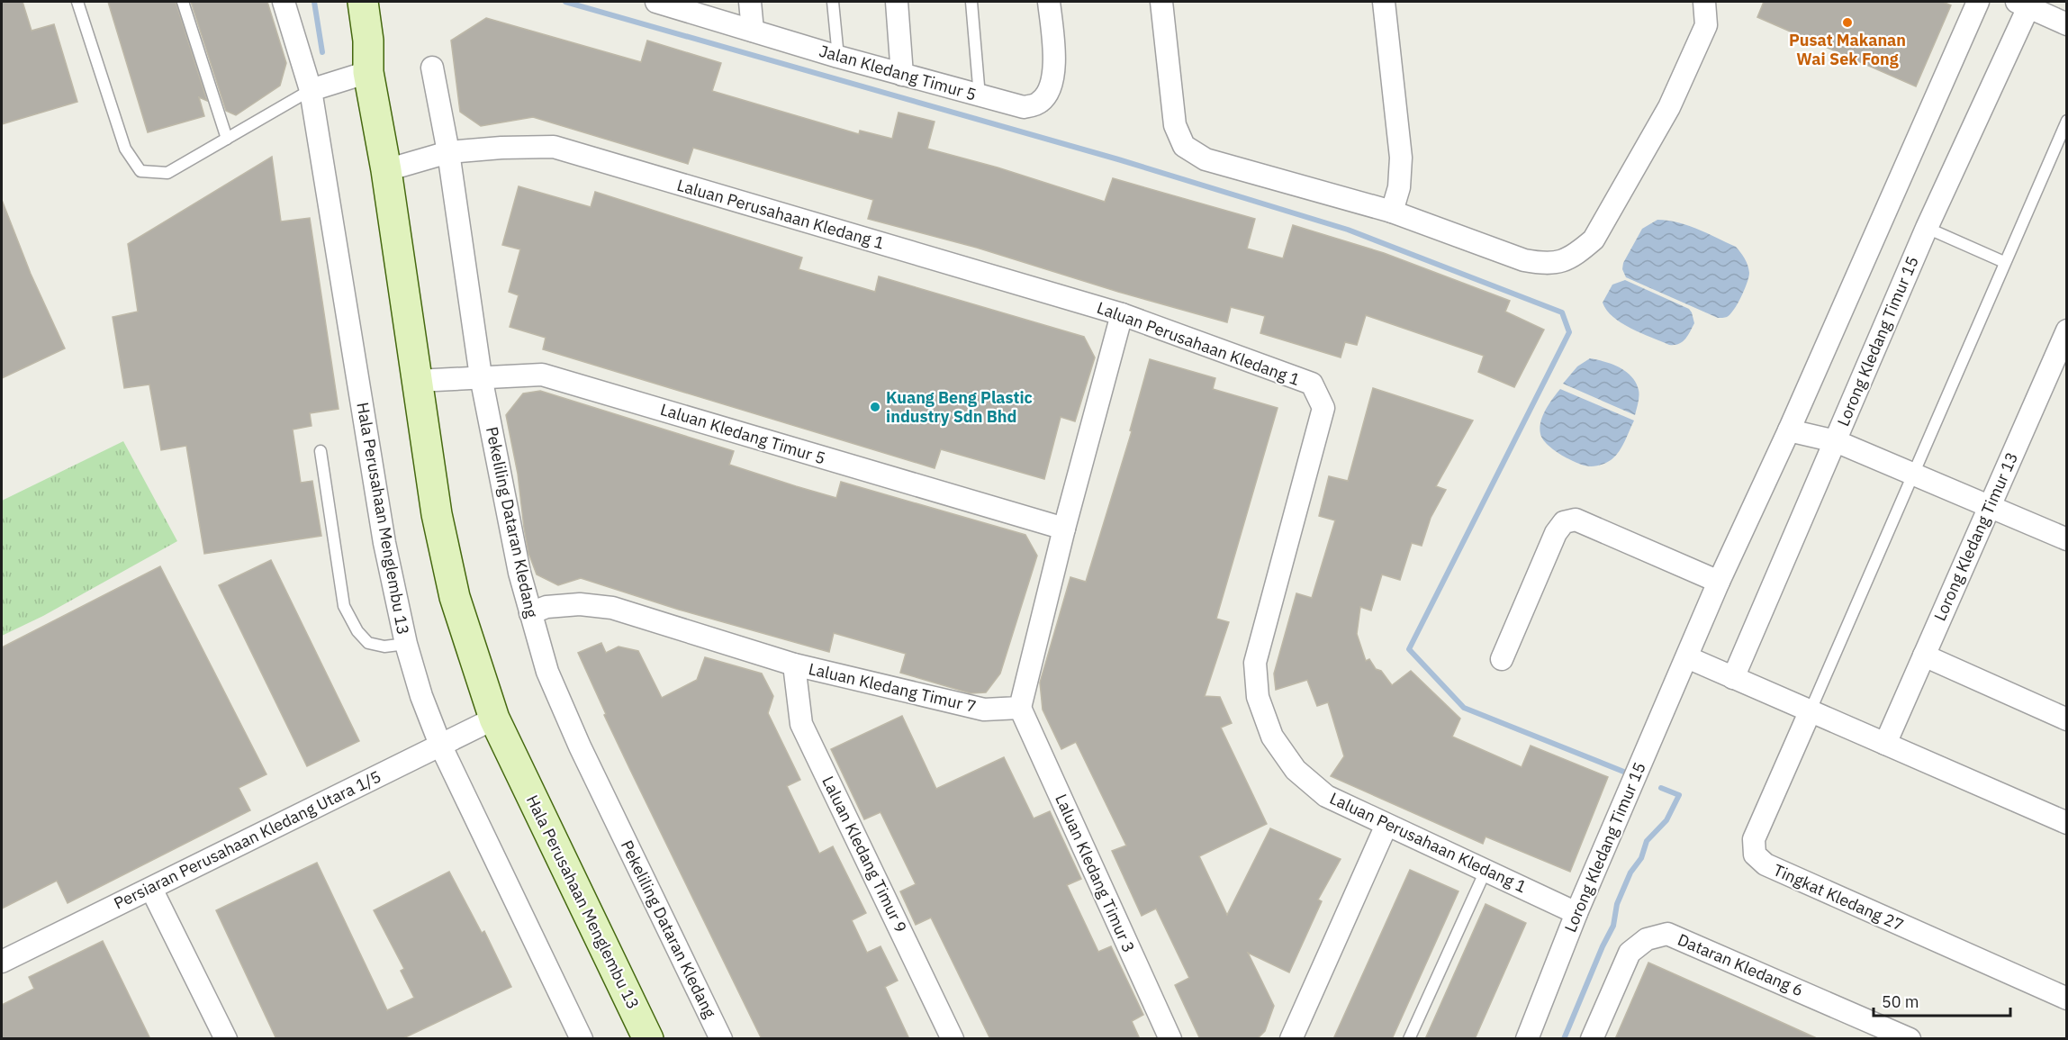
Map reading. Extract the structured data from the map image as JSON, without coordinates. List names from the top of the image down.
{
  "streets": {
    "street": [
      "Jalan Kledang Timur 5",
      "Laluan Perusahaan Kledang 1",
      "Lorong Kledang Timur 15",
      "Laluan Kledang Timur 5",
      "Hala Perusahaan Menglembu 13",
      "Pekeliling Dataran Kledang",
      "Lorong Kledang Timur 13",
      "Laluan Kledang Timur 7",
      "Persiaran Perusahaan Kledang Utara 1/5",
      "Laluan Kledang Timur 9",
      "Laluan Kledang Timur 3",
      "Tingkat Kledang 27",
      "Dataran Kledang 6"
    ]
  },
  "crossings": [
    ["Laluan Perusahaan Kledang 1", "Lorong Kledang Timur 15"],
    ["Laluan Perusahaan Kledang 1", "Hala Perusahaan Menglembu 13"],
    ["Laluan Perusahaan Kledang 1", "Pekeliling Dataran Kledang"],
    ["Laluan Kledang Timur 5", "Hala Perusahaan Menglembu 13"],
    ["Laluan Kledang Timur 5", "Pekeliling Dataran Kledang"],
    ["Hala Perusahaan Menglembu 13", "Persiaran Perusahaan Kledang Utara 1/5"],
    ["Pekeliling Dataran Kledang", "Laluan Kledang Timur 7"],
    ["Laluan Kledang Timur 7", "Laluan Kledang Timur 9"],
    ["Laluan Kledang Timur 7", "Laluan Kledang Timur 3"]
  ],
  "places": ["Pusat Makanan Wai Sek Fong", "Kuang Beng Plastic industry Sdn Bhd"],
  "scale_bar": "50 m"
}
